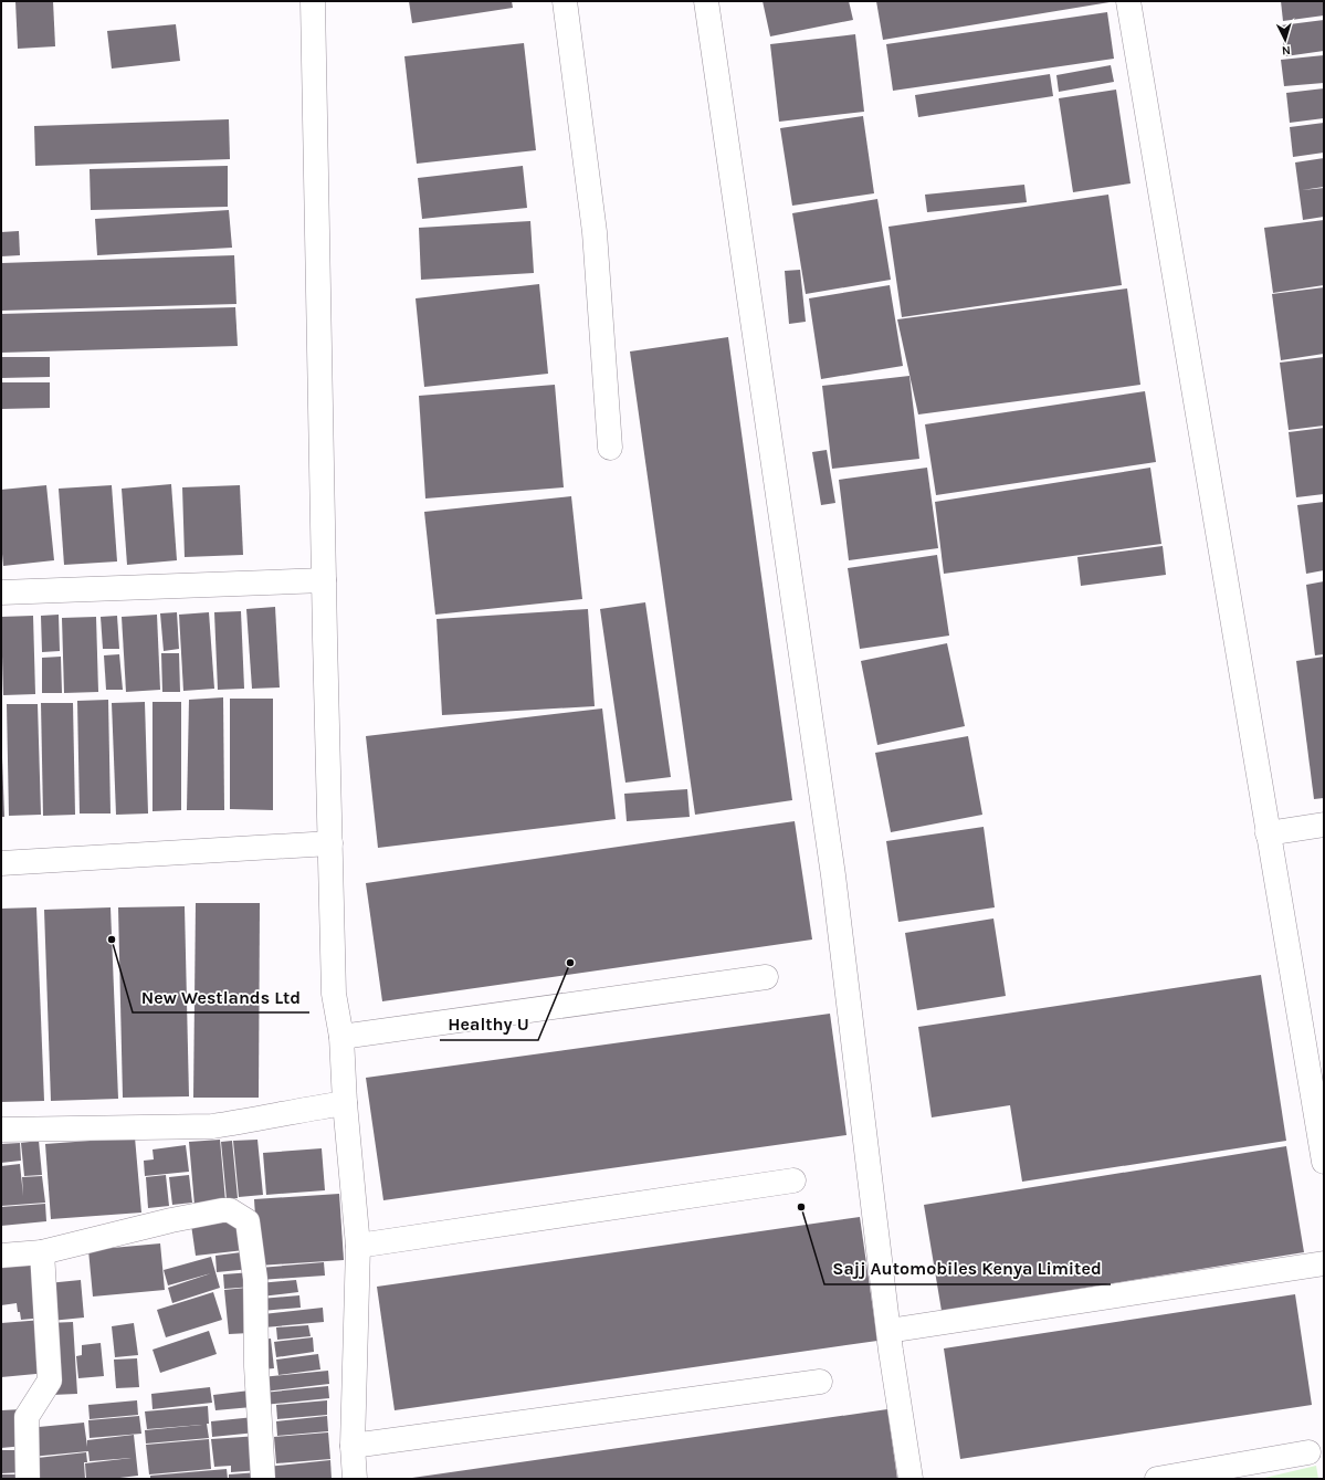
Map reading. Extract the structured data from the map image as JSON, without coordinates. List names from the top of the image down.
{
  "places": ["New Westlands Ltd", "Healthy U", "Sajj Automobiles Kenya Limited"],
  "north": "bottom"
}
